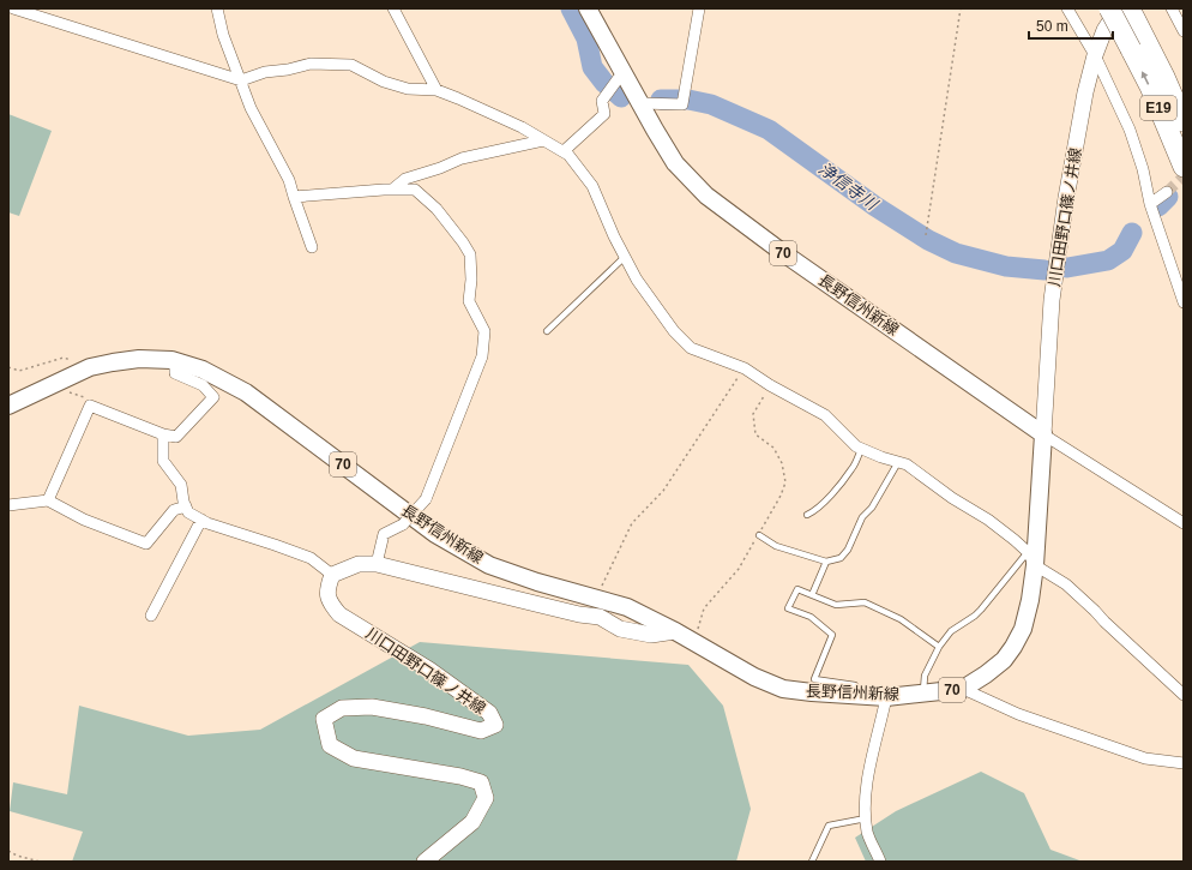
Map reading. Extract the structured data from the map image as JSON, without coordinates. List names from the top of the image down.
{
  "streets": {
    "highway": ["E19"],
    "main road": ["川口田野口篠ノ井線", "70", "長野信州新線"]
  },
  "crossings": [
    ["川口田野口篠ノ井線", "長野信州新線"]
  ],
  "water": ["浄信寺川"],
  "scale_bar": "50 m"
}
